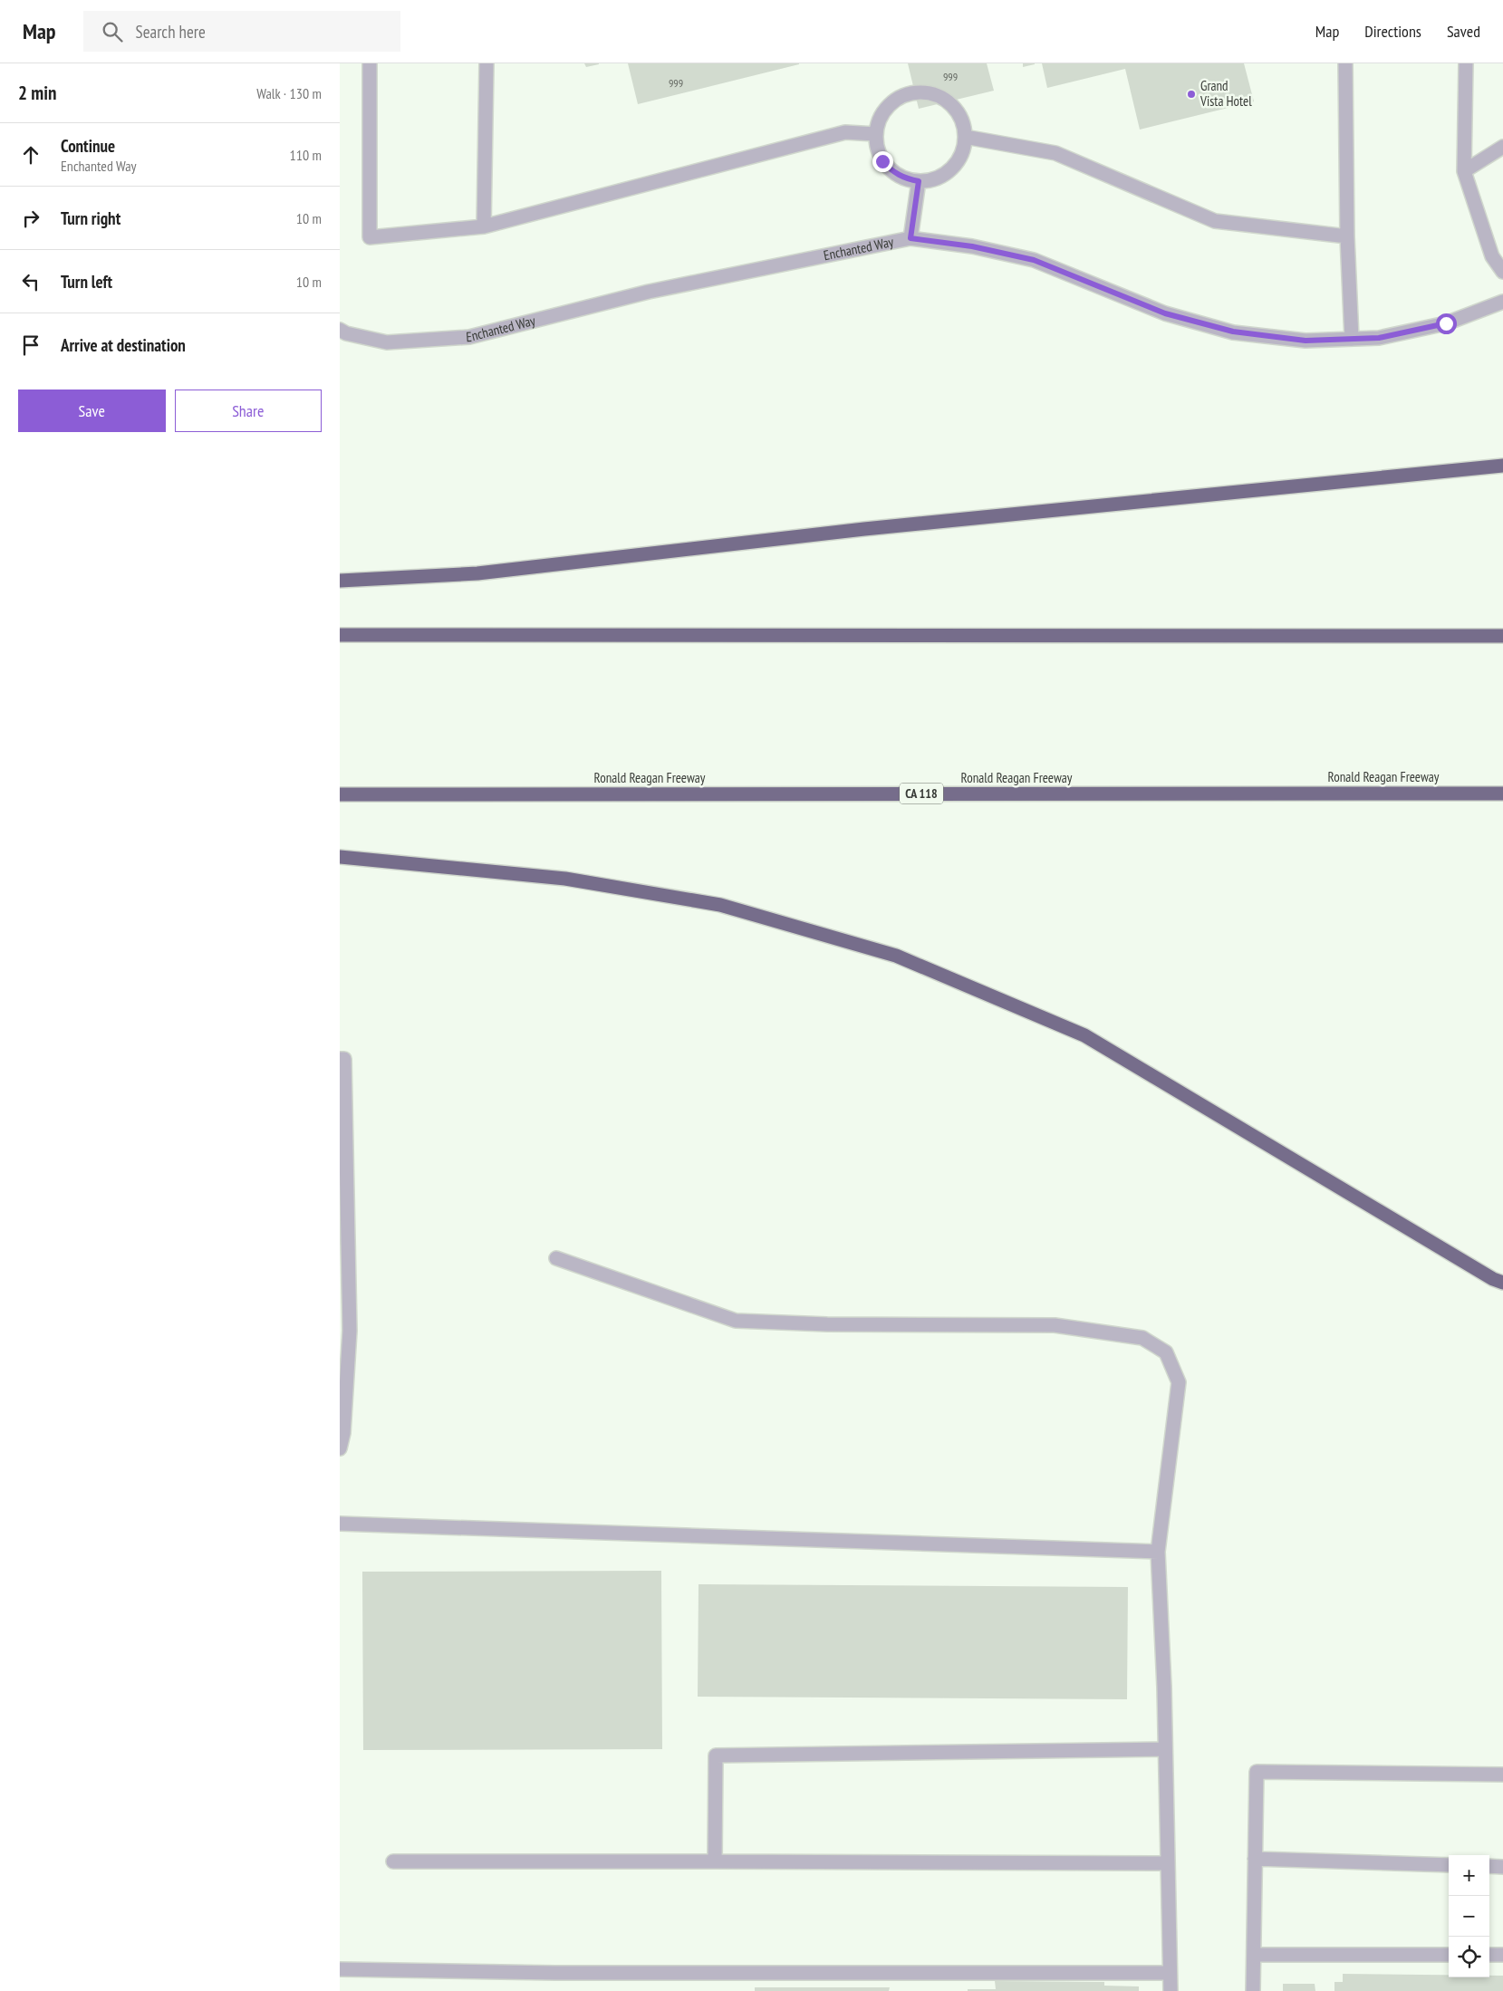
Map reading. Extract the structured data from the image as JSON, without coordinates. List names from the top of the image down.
{
  "streets": {
    "highway": ["Ronald Reagan Freeway", "CA 118"],
    "street": ["Enchanted Way"]
  },
  "places": ["Grand Vista Hotel"],
  "house_numbers": ["999", "999"],
  "page": {
    "header": "Map",
    "search": "Search here",
    "nav": ["Map", "Directions", "Saved"],
    "heading": ["2 min", "Walk · 130 m"],
    "list": [
      ["Continue", "Enchanted Way", "110 m"],
      ["Turn right", "10 m"],
      ["Turn left", "10 m"],
      "Arrive at destination"
    ],
    "buttons": ["Save", "Share"],
    "map_buttons": ["+", "−"]
  }
}
